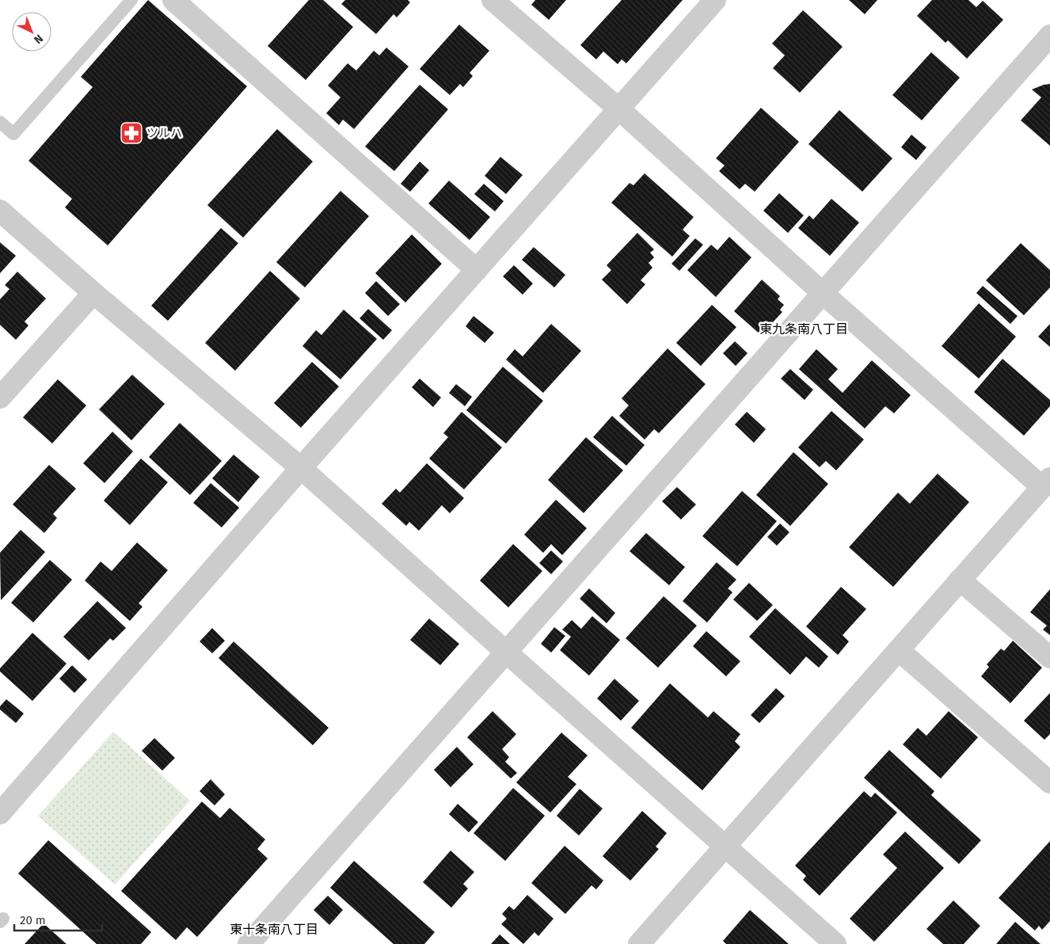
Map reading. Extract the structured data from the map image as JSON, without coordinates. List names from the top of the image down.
{
  "districts": ["東九条南八丁目", "東十条南八丁目"],
  "places": {
    "pharmacy": ["ツルハ"]
  },
  "scale_bar": "20 m",
  "north": "bottom right"
}
